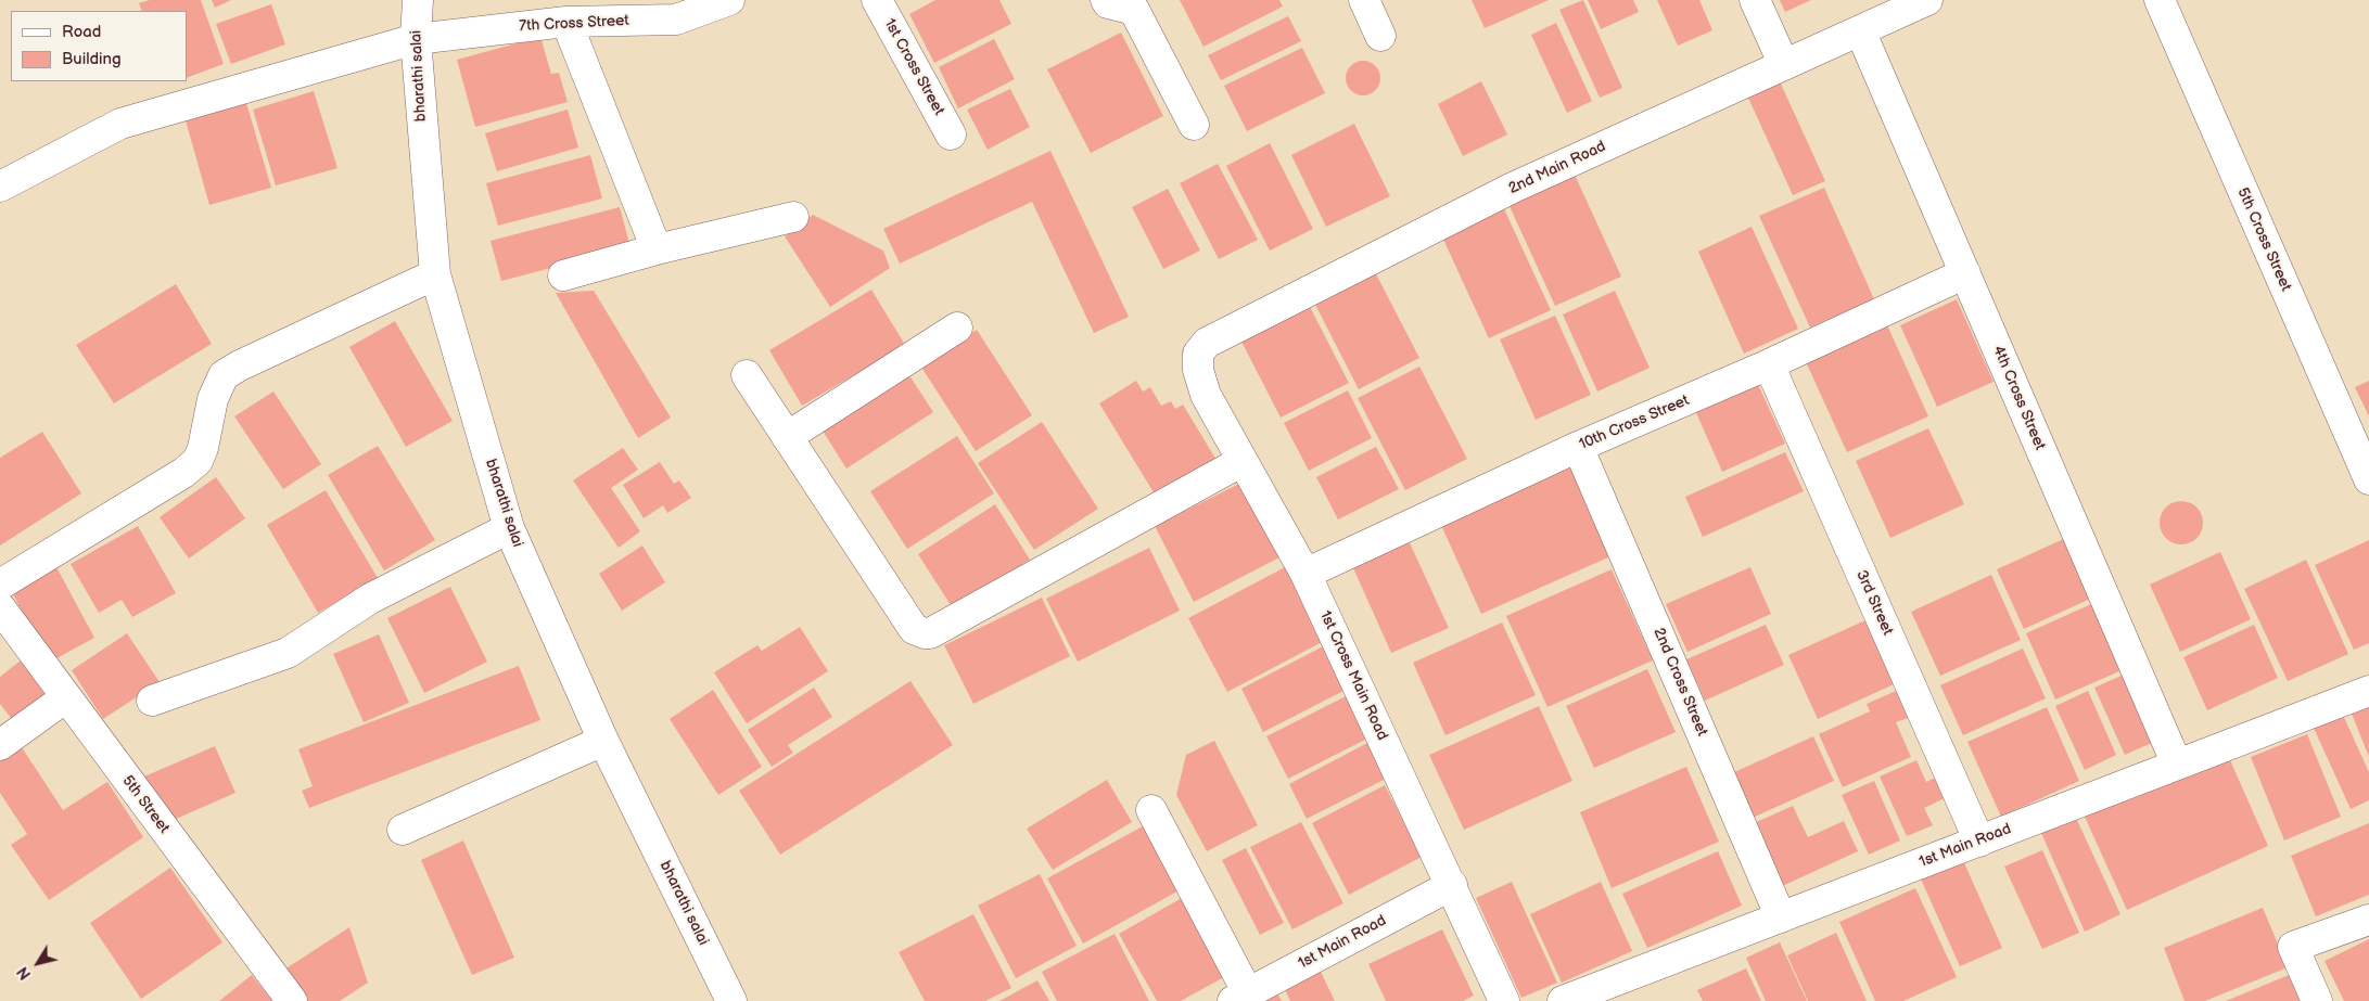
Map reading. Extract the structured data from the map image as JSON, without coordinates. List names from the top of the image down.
{
  "streets": {
    "street": [
      "7th Cross Street",
      "1st Cross Street",
      "bharathi salai",
      "2nd Main Road",
      "5th Cross Street",
      "4th Cross Street",
      "10th Cross Street",
      "3rd Street",
      "1st Cross Main Road",
      "2nd Cross Street",
      "5th Street",
      "1st Main Road"
    ]
  },
  "crossings": [
    ["7th Cross Street", "bharathi salai"],
    ["2nd Main Road", "4th Cross Street"],
    ["2nd Main Road", "1st Cross Main Road"],
    ["4th Cross Street", "10th Cross Street"],
    ["4th Cross Street", "1st Main Road"],
    ["10th Cross Street", "3rd Street"],
    ["10th Cross Street", "1st Cross Main Road"],
    ["10th Cross Street", "2nd Cross Street"],
    ["3rd Street", "1st Main Road"],
    ["1st Cross Main Road", "1st Main Road"],
    ["2nd Cross Street", "1st Main Road"]
  ],
  "legend": ["Road", "Building"],
  "north": "bottom left"
}
